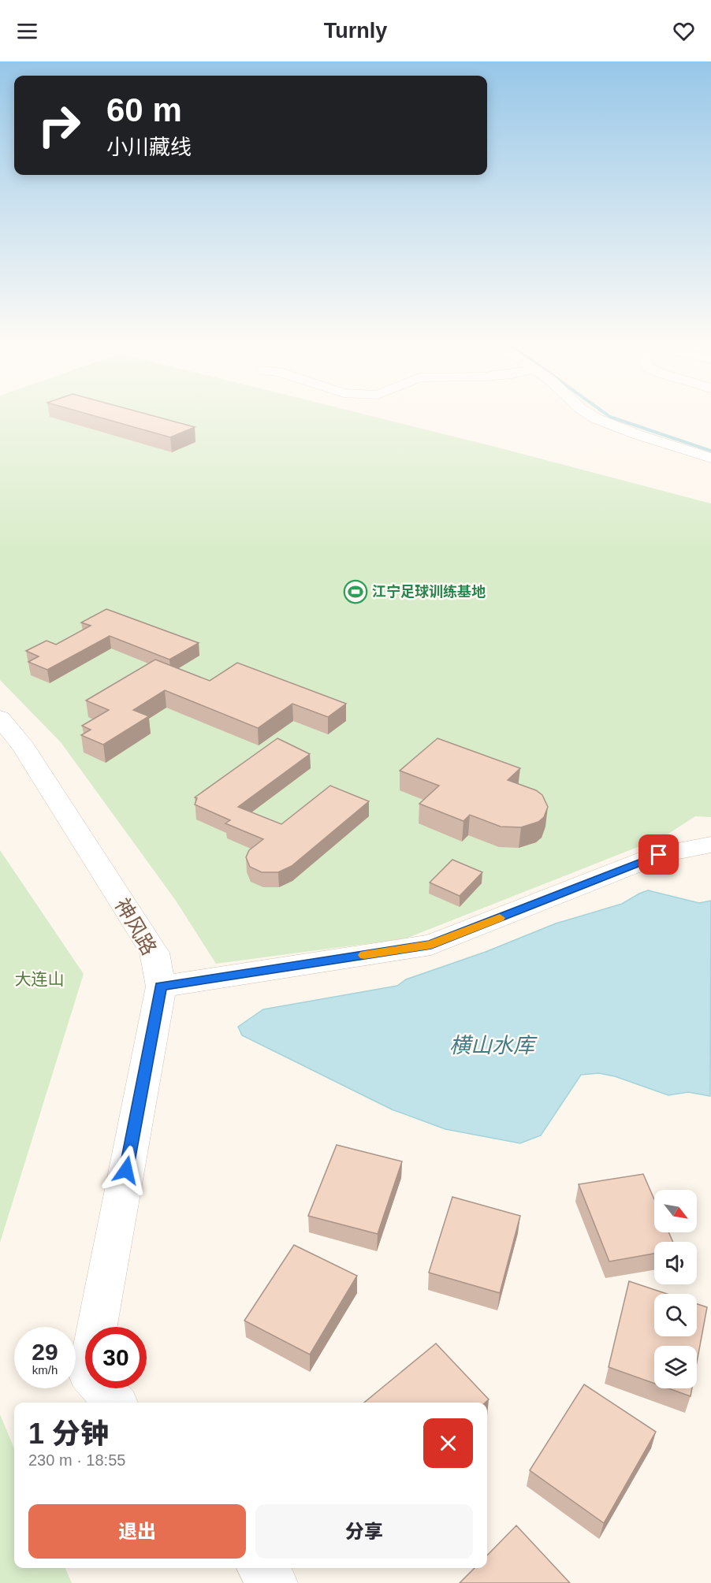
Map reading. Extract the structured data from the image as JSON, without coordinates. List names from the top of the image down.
{
  "streets": {
    "street": ["神风路"]
  },
  "water": ["横山水库"],
  "parks": ["大连山"],
  "places": {
    "sports": ["江宁足球训练基地"]
  },
  "north": "bottom right",
  "page": {
    "header": "Turnly",
    "turn": ["60 m", "小川藏线"],
    "speed": "29 km/h",
    "limit": "30",
    "heading": ["1 分钟", "230 m · 18:55"],
    "buttons": ["退出", "分享"]
  }
}
